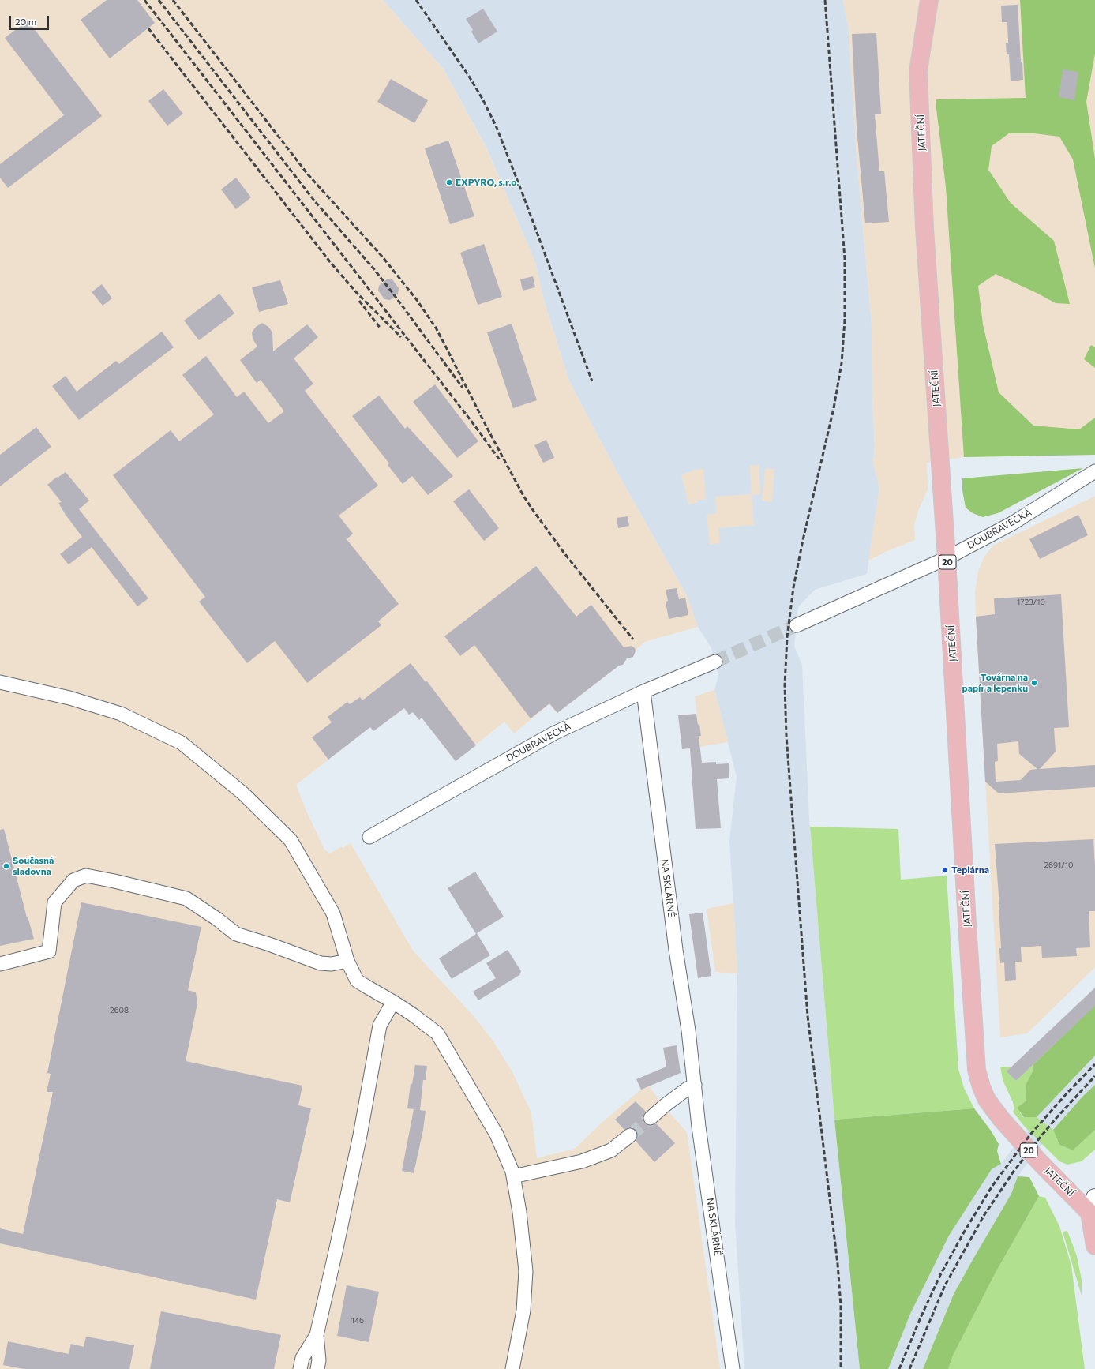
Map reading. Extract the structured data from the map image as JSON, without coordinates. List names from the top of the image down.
{
  "streets": {
    "main road": ["JATEČNÍ", "20"],
    "street": ["DOUBRAVECKÁ", "NA SKLÁRNĚ"]
  },
  "crossings": [
    ["JATEČNÍ", "DOUBRAVECKÁ"],
    ["DOUBRAVECKÁ", "NA SKLÁRNĚ"]
  ],
  "places": [
    "EXPYRO, s.r.o.",
    "Továrna na papír a lepenku",
    "Současná sladovna",
    "Teplárna"
  ],
  "house_numbers": [
    "1723/10",
    "2691/10",
    "2608",
    "146"
  ],
  "scale_bar": "20 m"
}
